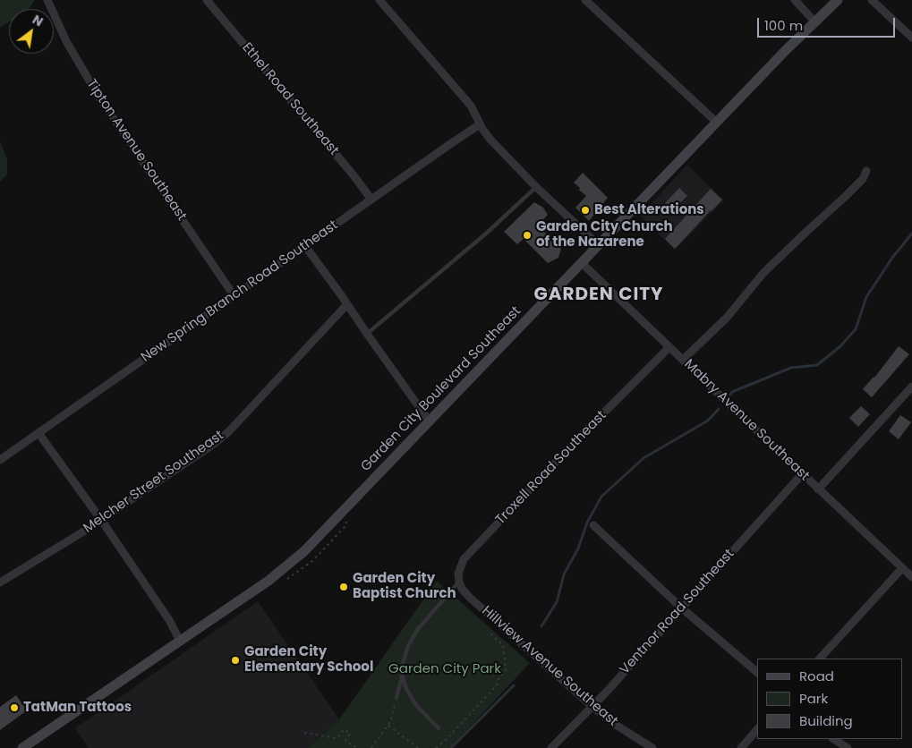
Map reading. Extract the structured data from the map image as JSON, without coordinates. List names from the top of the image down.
{
  "streets": {
    "street": [
      "Ethel Road Southeast",
      "Tipton Avenue Southeast",
      "New Spring Branch Road Southeast",
      "Garden City Boulevard Southeast",
      "Mabry Avenue Southeast",
      "Troxell Road Southeast",
      "Melcher Street Southeast",
      "Ventnor Road Southeast",
      "Hillview Avenue Southeast"
    ]
  },
  "crossings": [
    ["Ethel Road Southeast", "New Spring Branch Road Southeast"],
    ["Tipton Avenue Southeast", "New Spring Branch Road Southeast"],
    ["Garden City Boulevard Southeast", "Mabry Avenue Southeast"],
    ["Mabry Avenue Southeast", "Troxell Road Southeast"],
    ["Mabry Avenue Southeast", "Ventnor Road Southeast"],
    ["Troxell Road Southeast", "Hillview Avenue Southeast"],
    ["Ventnor Road Southeast", "Hillview Avenue Southeast"]
  ],
  "districts": ["GARDEN CITY"],
  "parks": ["Garden City Park"],
  "places": [
    "Best Alterations",
    "Garden City Church of the Nazarene",
    "Garden City Baptist Church",
    "Garden City Elementary School",
    "TatMan Tattoos"
  ],
  "legend": ["Road", "Park", "Building"],
  "scale_bar": "100 m",
  "north": "top right"
}
